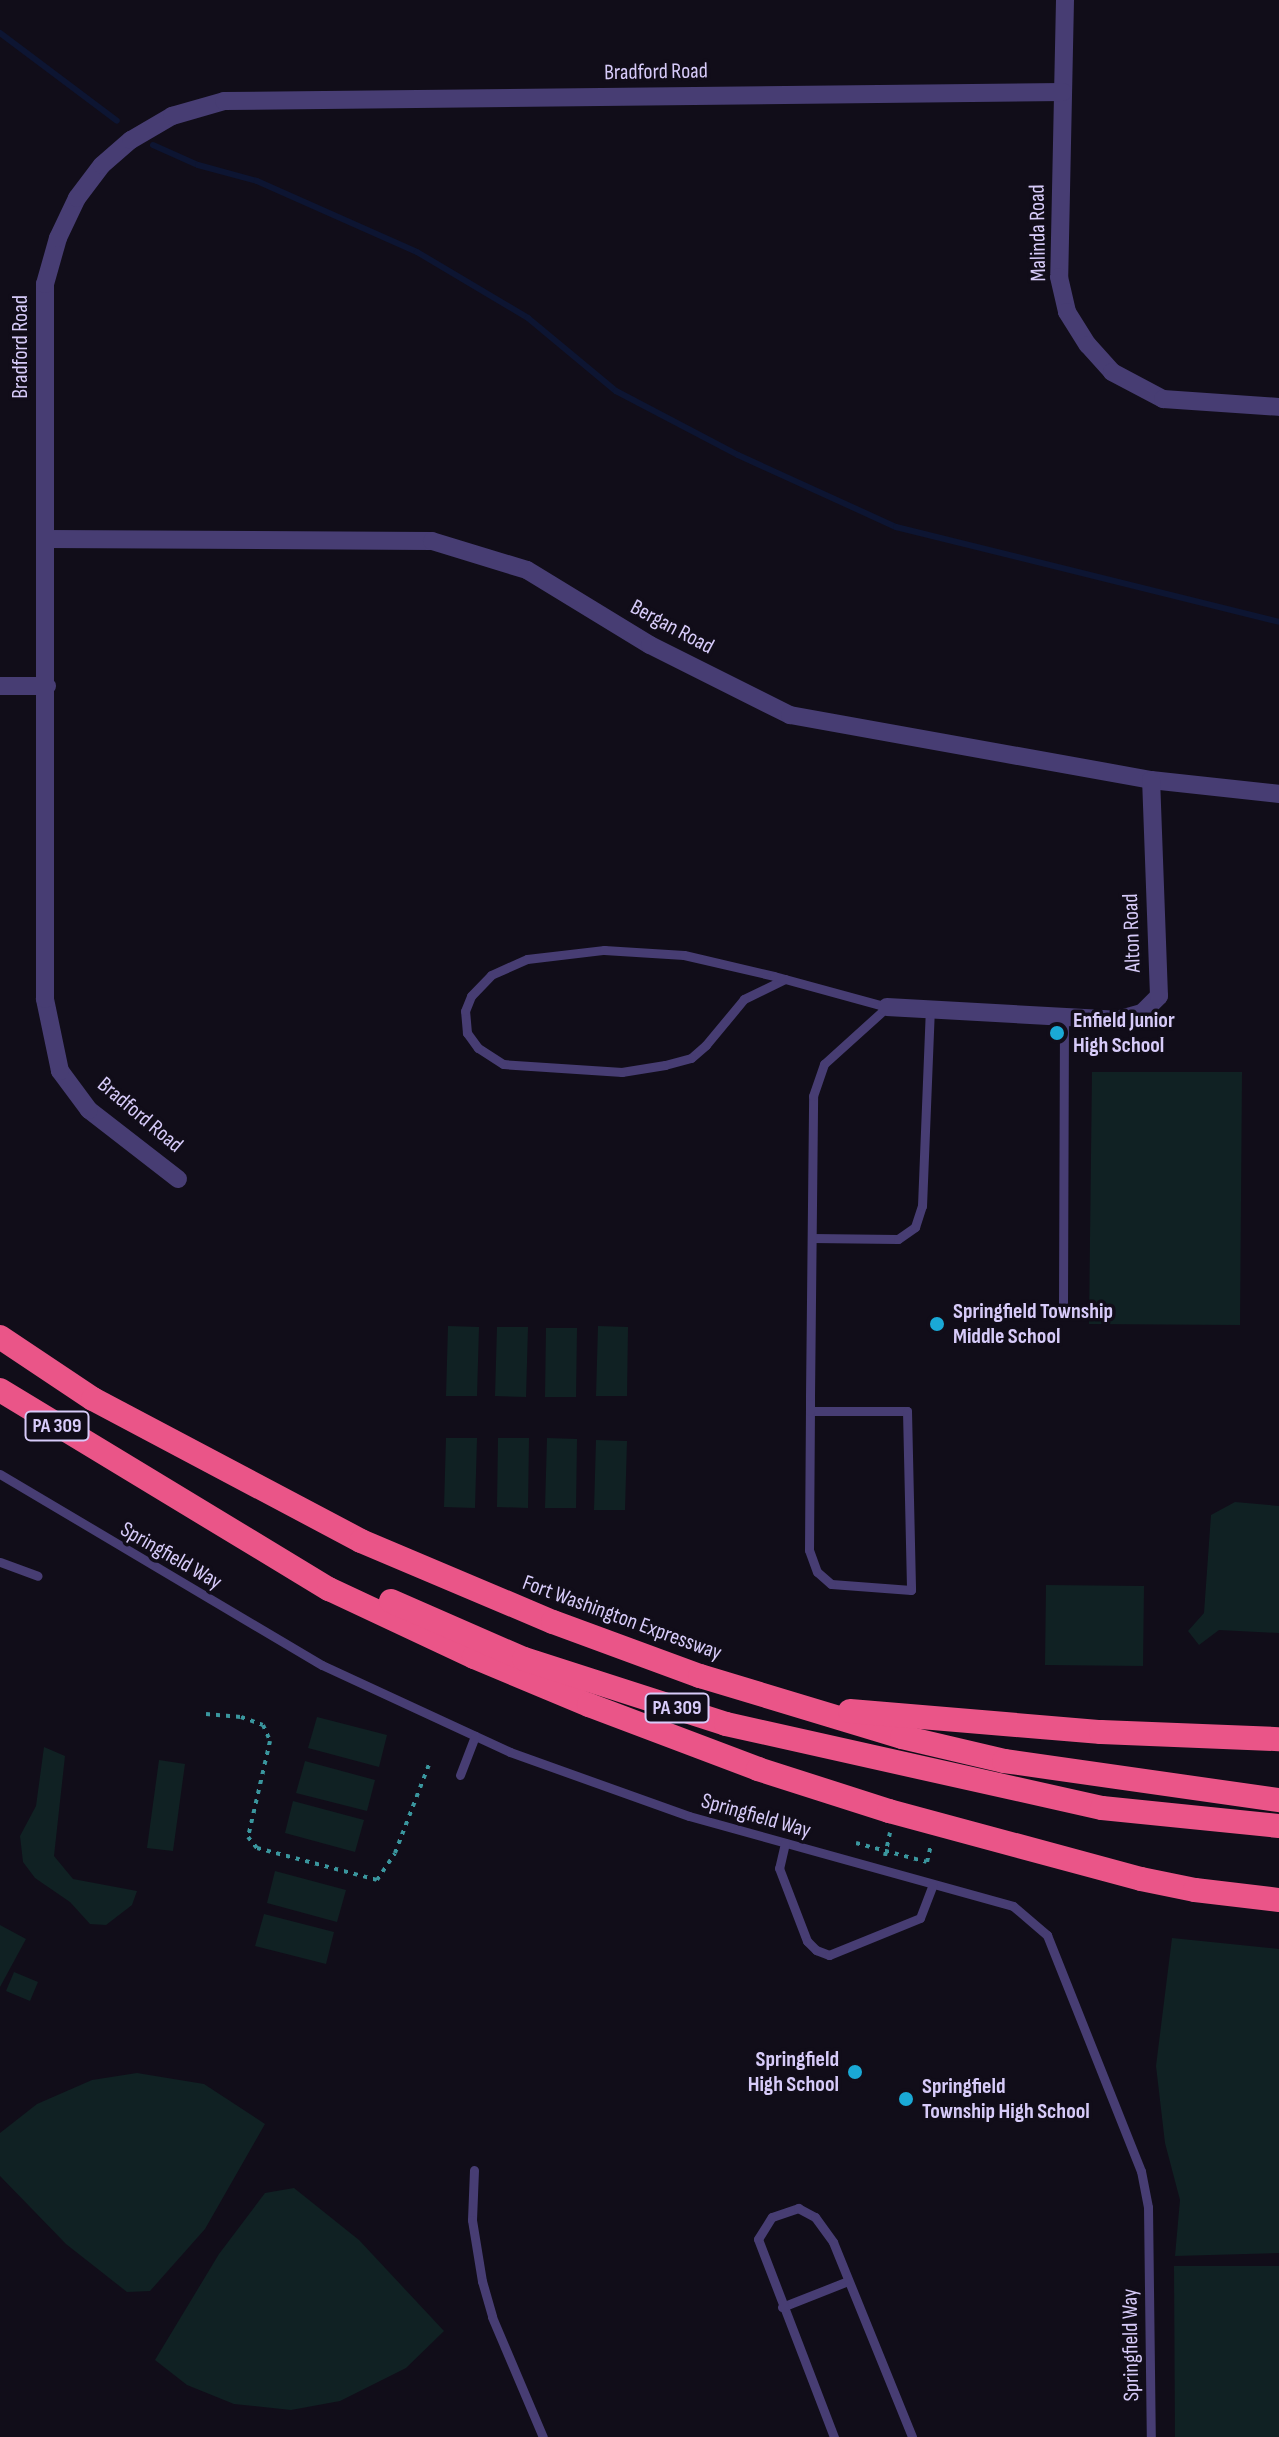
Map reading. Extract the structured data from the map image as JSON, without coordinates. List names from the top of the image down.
{
  "streets": {
    "highway": ["PA 309", "Fort Washington Expressway"],
    "street": [
      "Bradford Road",
      "Malinda Road",
      "Bergan Road",
      "Alton Road"
    ],
    "lane": ["Springfield Way"]
  },
  "crossings": [
    ["Bradford Road", "Malinda Road"],
    ["Bradford Road", "Bergan Road"],
    ["Bergan Road", "Alton Road"]
  ],
  "places": [
    "Enfield Junior High School",
    "Springfield Township Middle School",
    "Springfield High School",
    "Springfield Township High School"
  ]
}
